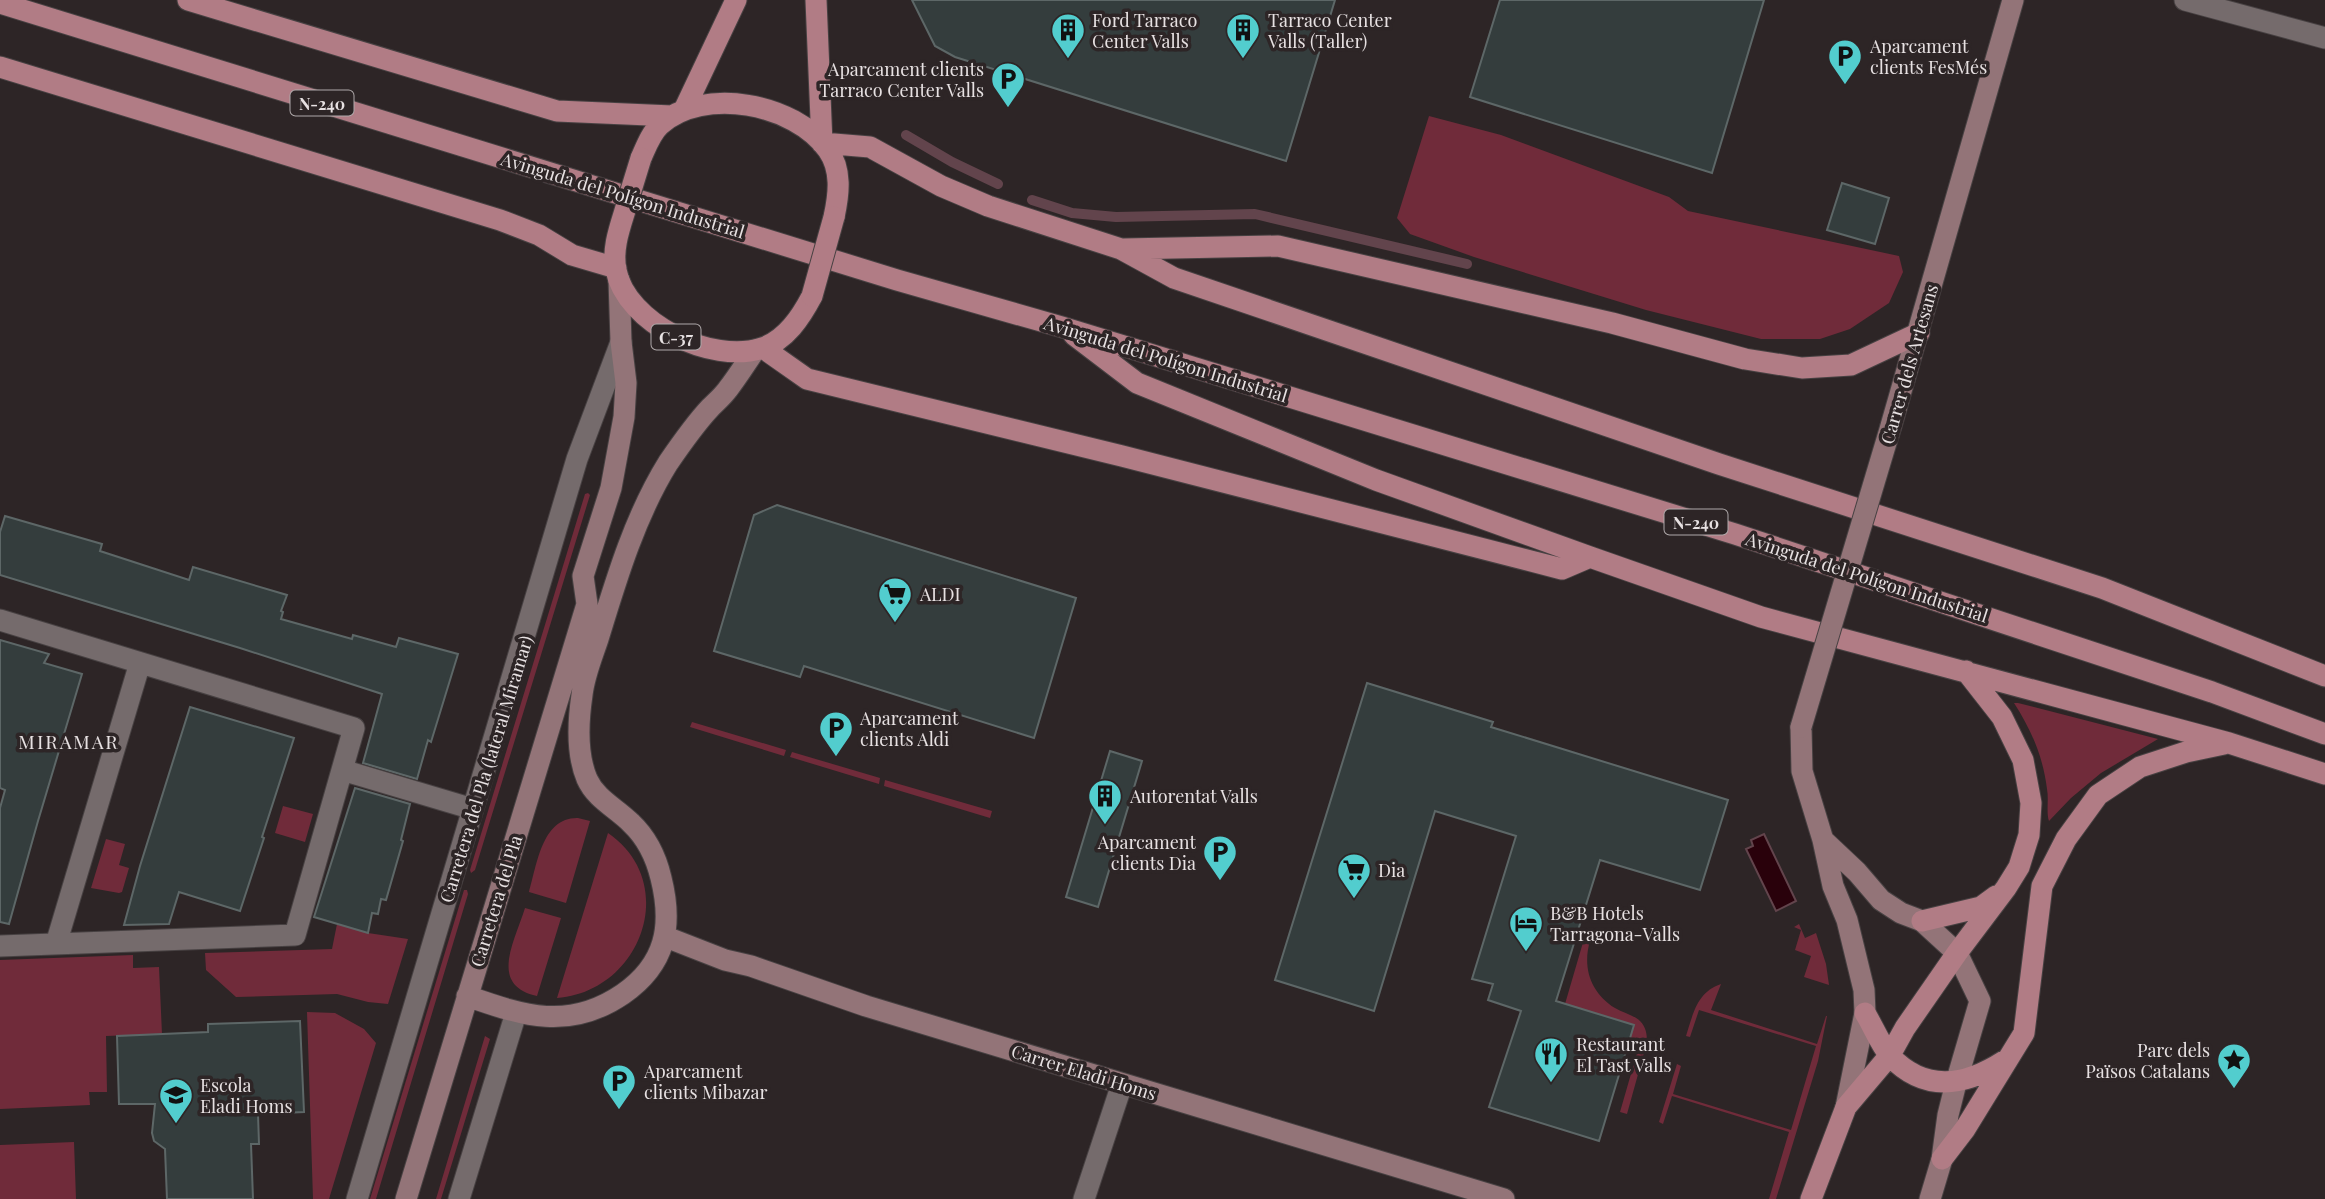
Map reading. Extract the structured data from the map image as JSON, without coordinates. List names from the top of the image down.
{
  "streets": {
    "main road": ["N-240", "Avinguda del Polígon Industrial", "C-37"],
    "street": [
      "Carrer dels Artesans",
      "Carretera del Pla (lateral Miramar)",
      "Carretera del Pla",
      "Carrer Eladi Homs"
    ]
  },
  "districts": ["MIRAMAR"],
  "places": {
    "building": ["Ford Tarraco Center Valls", "Tarraco Center Valls (Taller)", "Autorentat Valls"],
    "parking": [
      "Aparcament clients FesMés",
      "Aparcament clients Tarraco Center Valls",
      "Aparcament clients Aldi",
      "Aparcament clients Dia",
      "Aparcament clients Mibazar"
    ],
    "supermarket": ["ALDI", "Dia"],
    "hotel": ["B&B Hotels Tarragona-Valls"],
    "restaurant": ["Restaurant El Tast Valls"],
    "place": ["Parc dels Països Catalans"],
    "school or university": ["Escola Eladi Homs"]
  }
}
